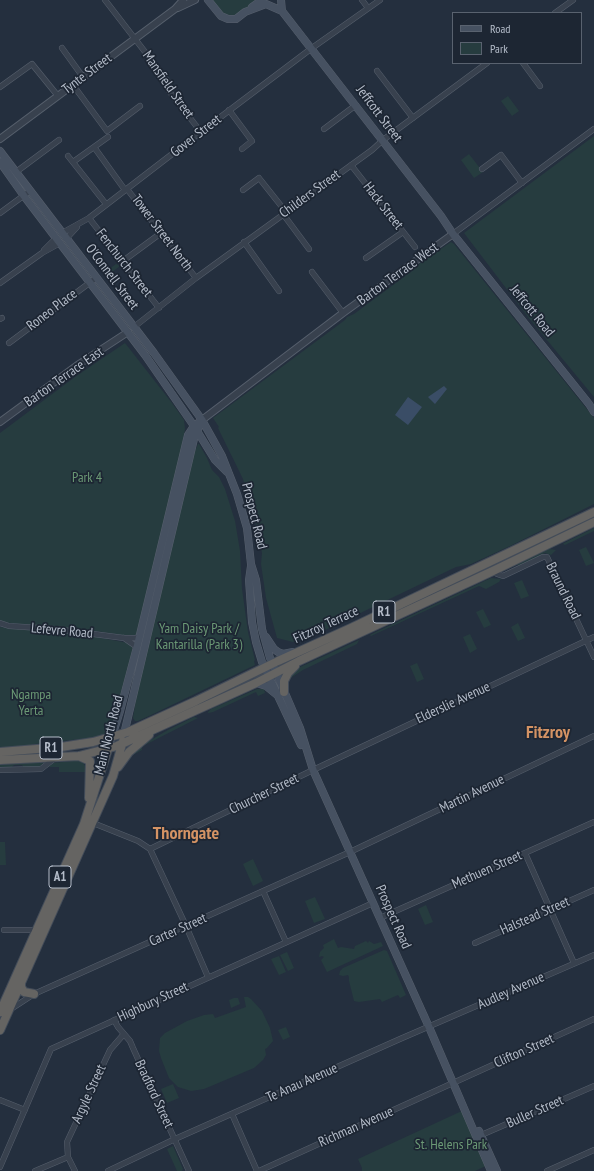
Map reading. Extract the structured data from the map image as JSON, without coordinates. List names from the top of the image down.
{
  "streets": {
    "highway": [
      "R1",
      "Fitzroy Terrace",
      "Main North Road",
      "A1"
    ],
    "main road": [
      "Jeffcott Street",
      "O'Connell Street",
      "Jeffcott Road",
      "Prospect Road"
    ],
    "street": [
      "Tynte Street",
      "Mansfield Street",
      "Gover Street",
      "Childers Street",
      "Hack Street",
      "Tower Street North",
      "Fenchurch Street",
      "Barton Terrace West",
      "Roneo Place",
      "Barton Terrace East",
      "Braund Road",
      "Lefevre Road",
      "Elderslie Avenue",
      "Churcher Street",
      "Martin Avenue",
      "Methuen Street",
      "Halstead Street",
      "Carter Street",
      "Audley Avenue",
      "Highbury Street",
      "Clifton Street",
      "Te Anau Avenue",
      "Argyle Street",
      "Bradford Street",
      "Buller Street",
      "Richman Avenue"
    ]
  },
  "crossings": [
    ["Tynte Street", "Mansfield Street"],
    ["Mansfield Street", "Gover Street"],
    ["Jeffcott Street", "Gover Street"],
    ["Jeffcott Street", "Childers Street"],
    ["Jeffcott Street", "Barton Terrace West"],
    ["Jeffcott Street", "Jeffcott Road"],
    ["Gover Street", "Tower Street North"],
    ["Gover Street", "Fenchurch Street"],
    ["Gover Street", "O'Connell Street"],
    ["Childers Street", "Hack Street"],
    ["Childers Street", "Tower Street North"],
    ["Childers Street", "Fenchurch Street"],
    ["Childers Street", "O'Connell Street"],
    ["Childers Street", "Barton Terrace East"],
    ["Barton Terrace West", "O'Connell Street"],
    ["Barton Terrace West", "Jeffcott Road"],
    ["Barton Terrace West", "Prospect Road"],
    ["O'Connell Street", "Roneo Place"],
    ["O'Connell Street", "Barton Terrace East"],
    ["O'Connell Street", "Prospect Road"],
    ["O'Connell Street", "Main North Road"],
    ["Prospect Road", "Fitzroy Terrace"],
    ["Prospect Road", "Elderslie Avenue"],
    ["Prospect Road", "Main North Road"],
    ["Prospect Road", "Churcher Street"],
    ["Prospect Road", "Martin Avenue"],
    ["Prospect Road", "Methuen Street"],
    ["Prospect Road", "Carter Street"],
    ["Prospect Road", "Audley Avenue"],
    ["Prospect Road", "Highbury Street"],
    ["Prospect Road", "Clifton Street"],
    ["Prospect Road", "Te Anau Avenue"],
    ["Prospect Road", "Buller Street"],
    ["Prospect Road", "Richman Avenue"],
    ["Braund Road", "Fitzroy Terrace"],
    ["Braund Road", "Elderslie Avenue"],
    ["R1", "Fitzroy Terrace"],
    ["R1", "Main North Road"],
    ["Fitzroy Terrace", "Main North Road"],
    ["Lefevre Road", "Main North Road"],
    ["Elderslie Avenue", "Churcher Street"],
    ["Main North Road", "Carter Street"],
    ["Martin Avenue", "Carter Street"],
    ["Audley Avenue", "Te Anau Avenue"],
    ["Highbury Street", "Bradford Street"],
    ["Clifton Street", "Richman Avenue"],
    ["Te Anau Avenue", "Bradford Street"],
    ["Argyle Street", "Bradford Street"]
  ],
  "districts": ["Fitzroy", "Thorngate"],
  "parks": [
    "Park 4",
    "Yam Daisy Park / Kantarilla (Park 3)",
    "Ngampa Yerta",
    "St. Helens Park"
  ],
  "legend": ["Road", "Park"]
}
